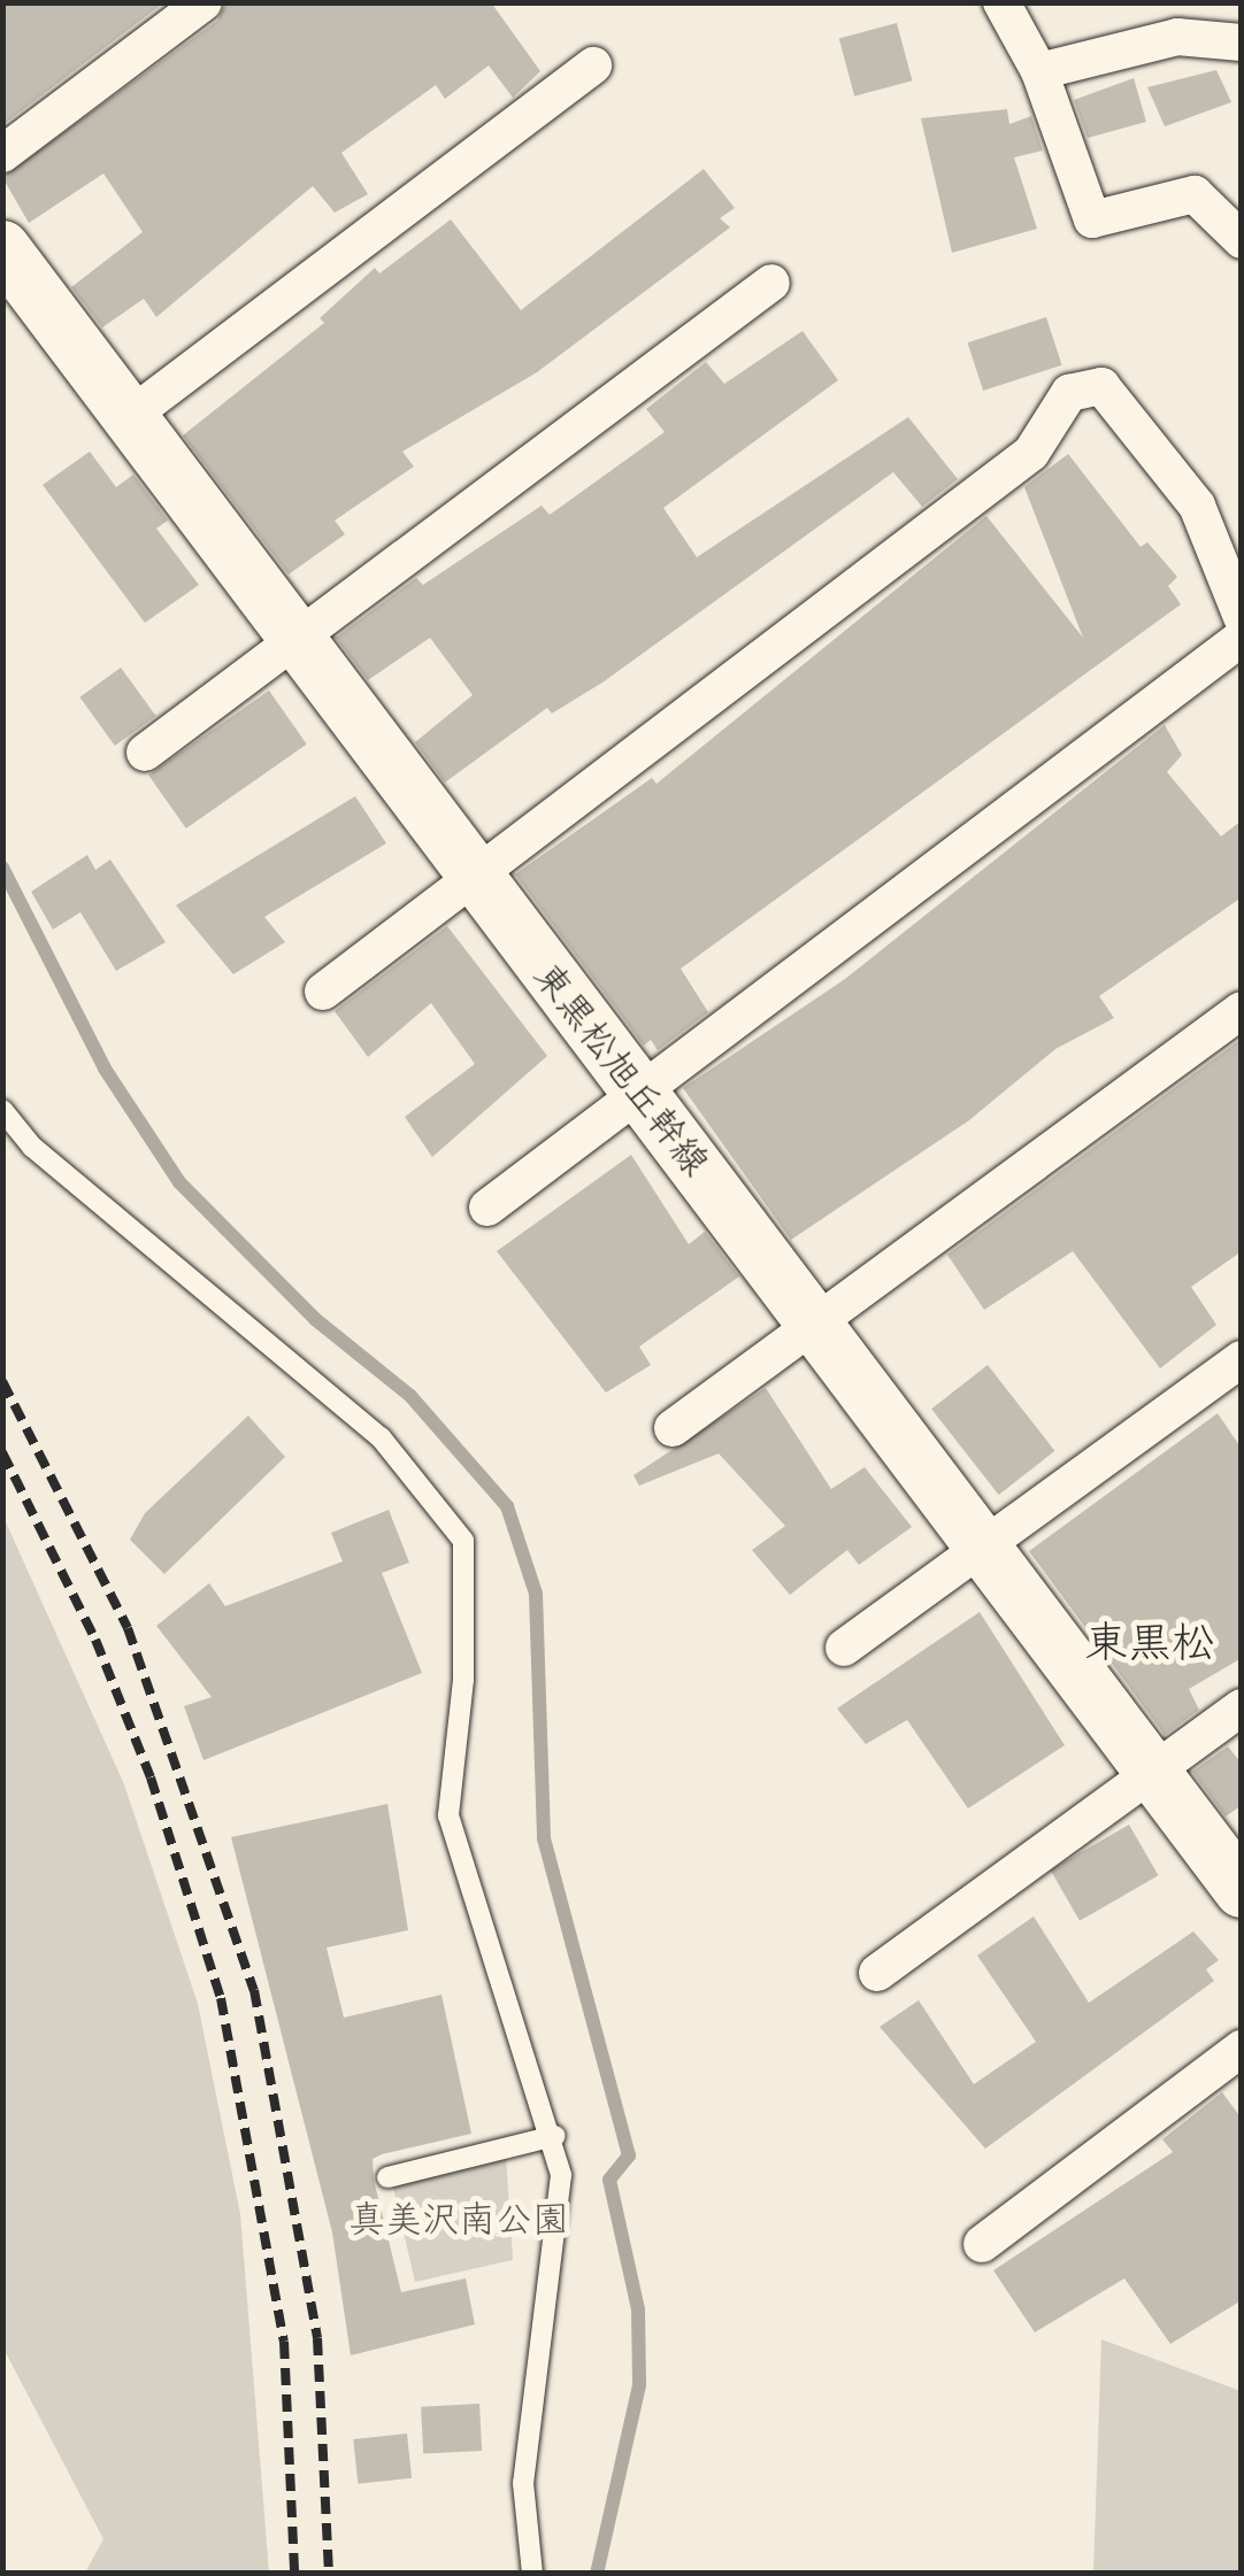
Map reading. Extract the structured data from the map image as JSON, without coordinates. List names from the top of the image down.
{
  "streets": {
    "street": ["東黒松旭丘幹線"]
  },
  "districts": ["東黒松"],
  "parks": ["真美沢南公園"]
}
